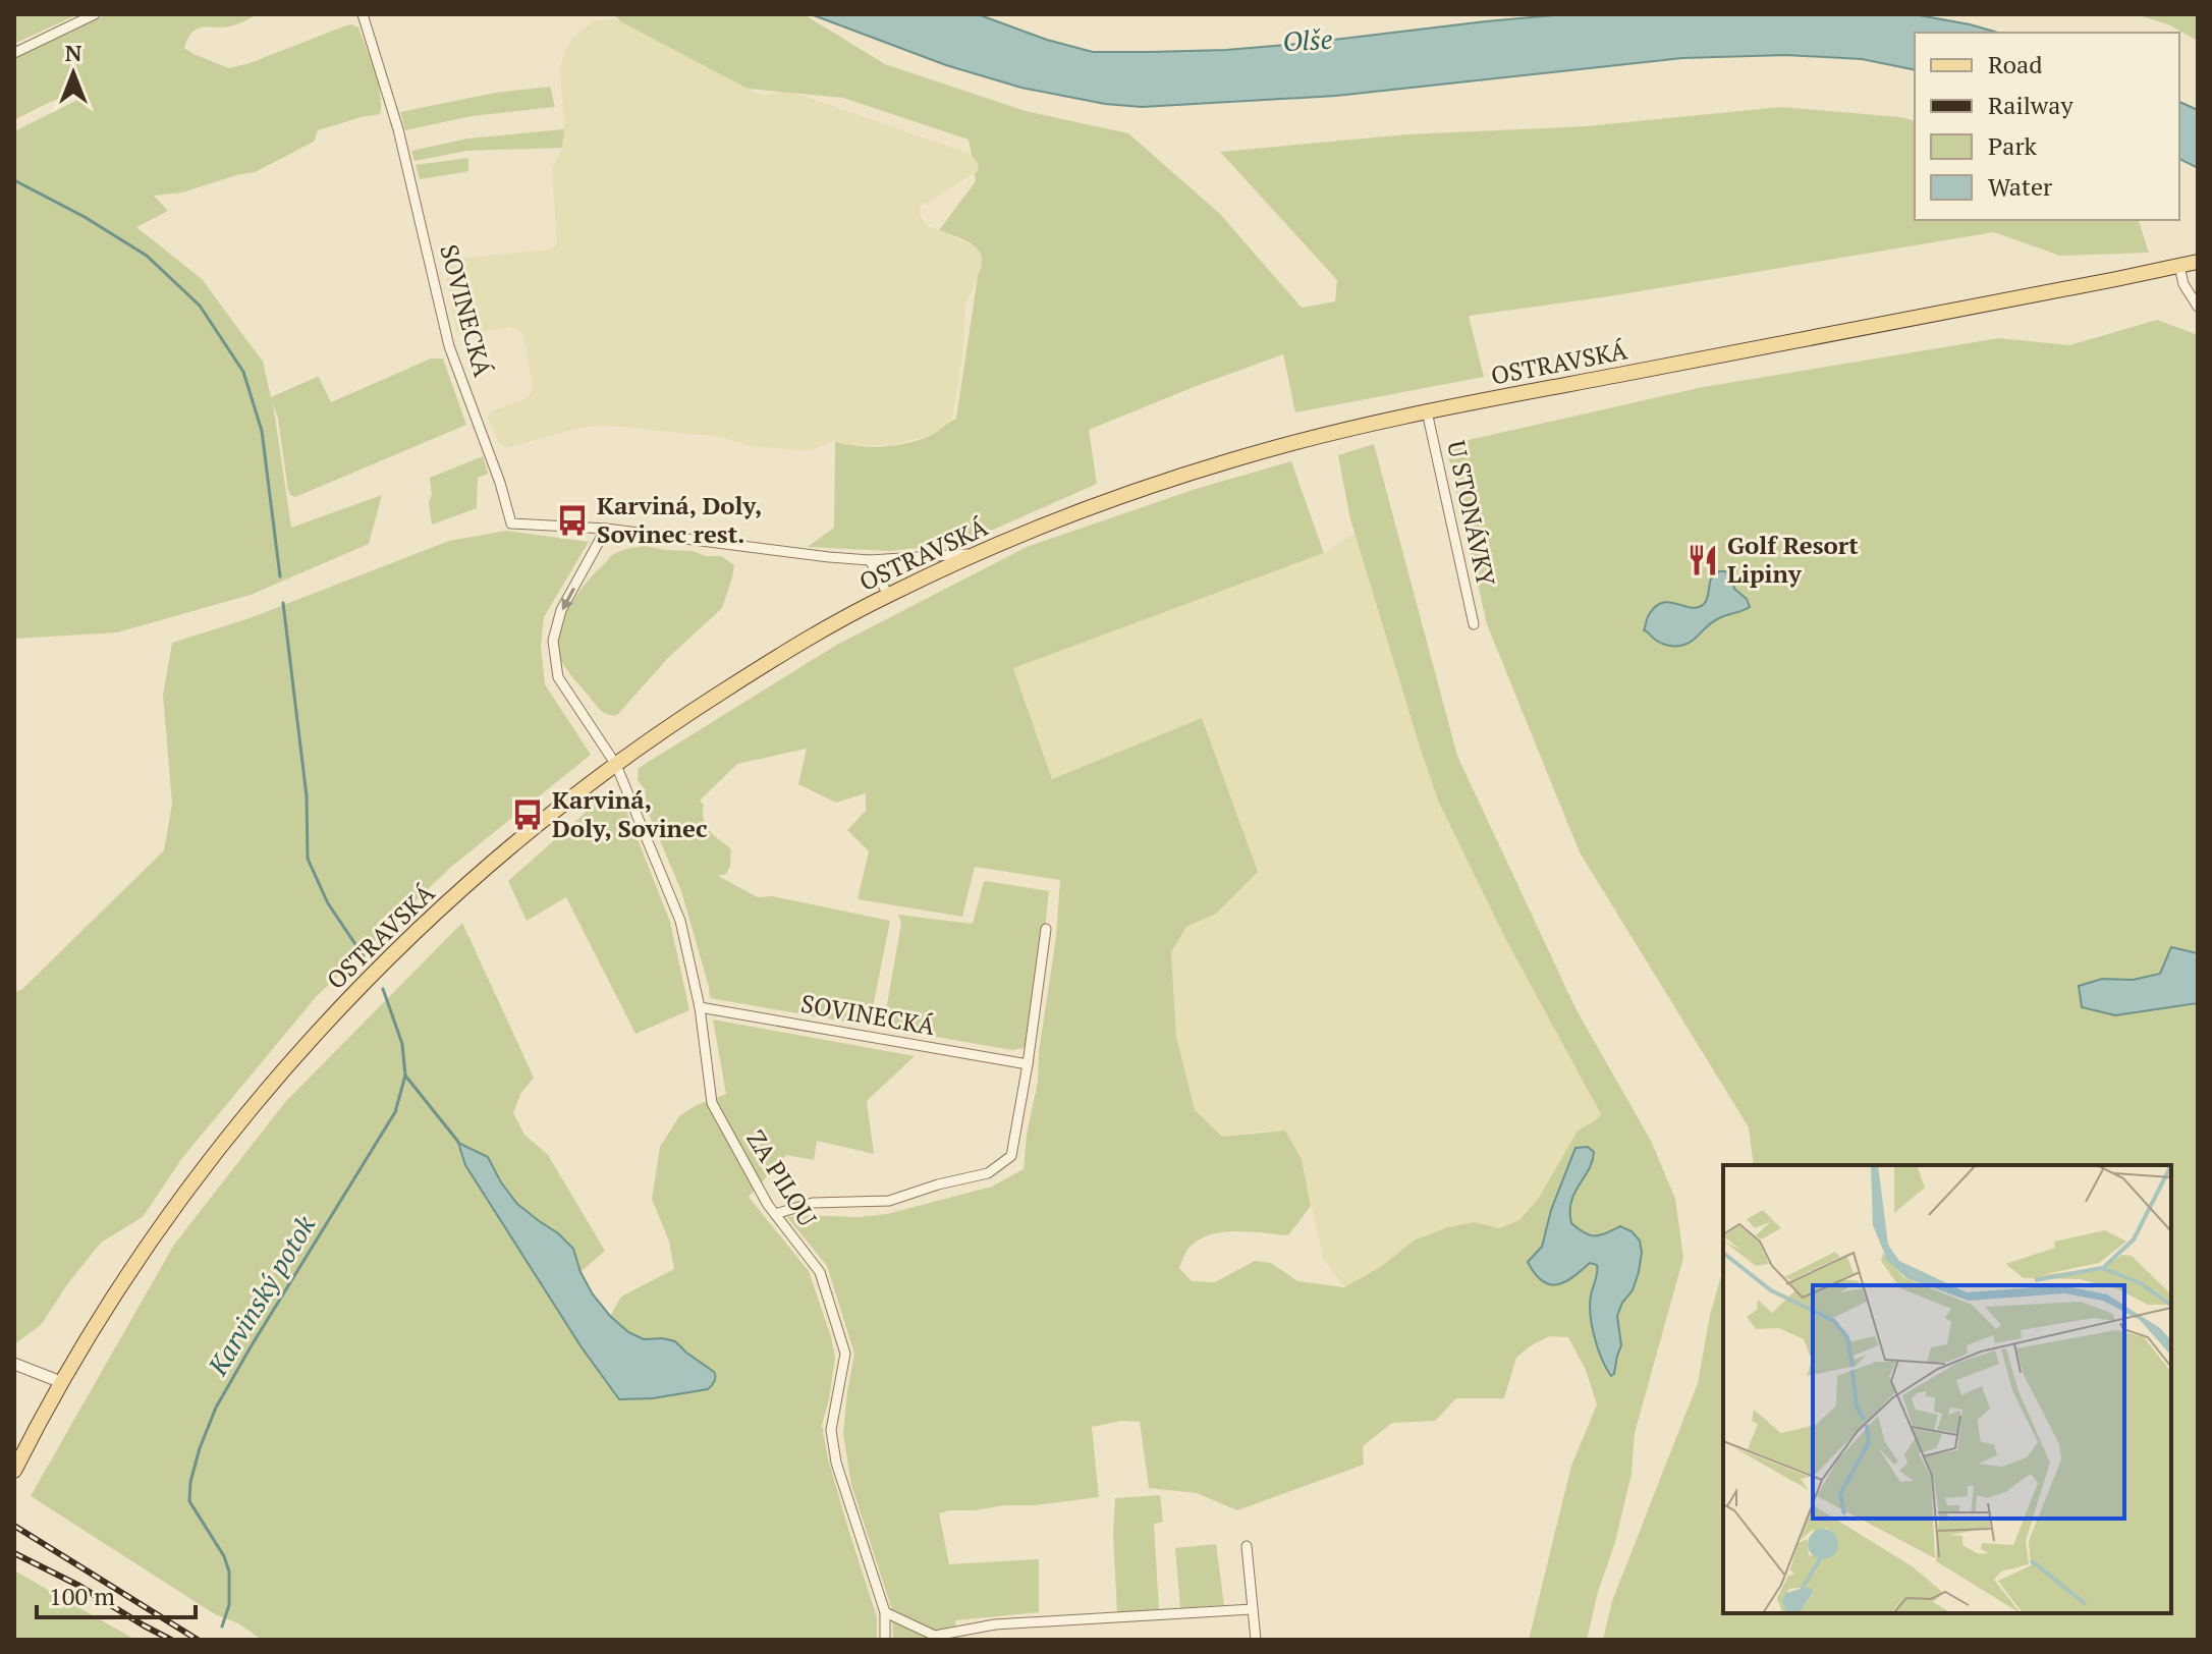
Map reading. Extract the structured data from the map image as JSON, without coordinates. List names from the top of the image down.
{
  "streets": {
    "main road": ["OSTRAVSKÁ"],
    "street": ["SOVINECKÁ", "U STONÁVKY", "ZA PILOU"]
  },
  "crossings": [
    ["SOVINECKÁ", "OSTRAVSKÁ"],
    ["SOVINECKÁ", "ZA PILOU"],
    ["OSTRAVSKÁ", "U STONÁVKY"],
    ["OSTRAVSKÁ", "ZA PILOU"]
  ],
  "water": ["Olše", "Karvinský potok"],
  "places": {
    "bus stop": ["Karviná, Doly, Sovinec rest.", "Karviná, Doly, Sovinec"],
    "restaurant": ["Golf Resort Lipiny"]
  },
  "legend": [
    "Road",
    "Railway",
    "Park",
    "Water"
  ],
  "scale_bar": "100 m",
  "north": "top"
}
